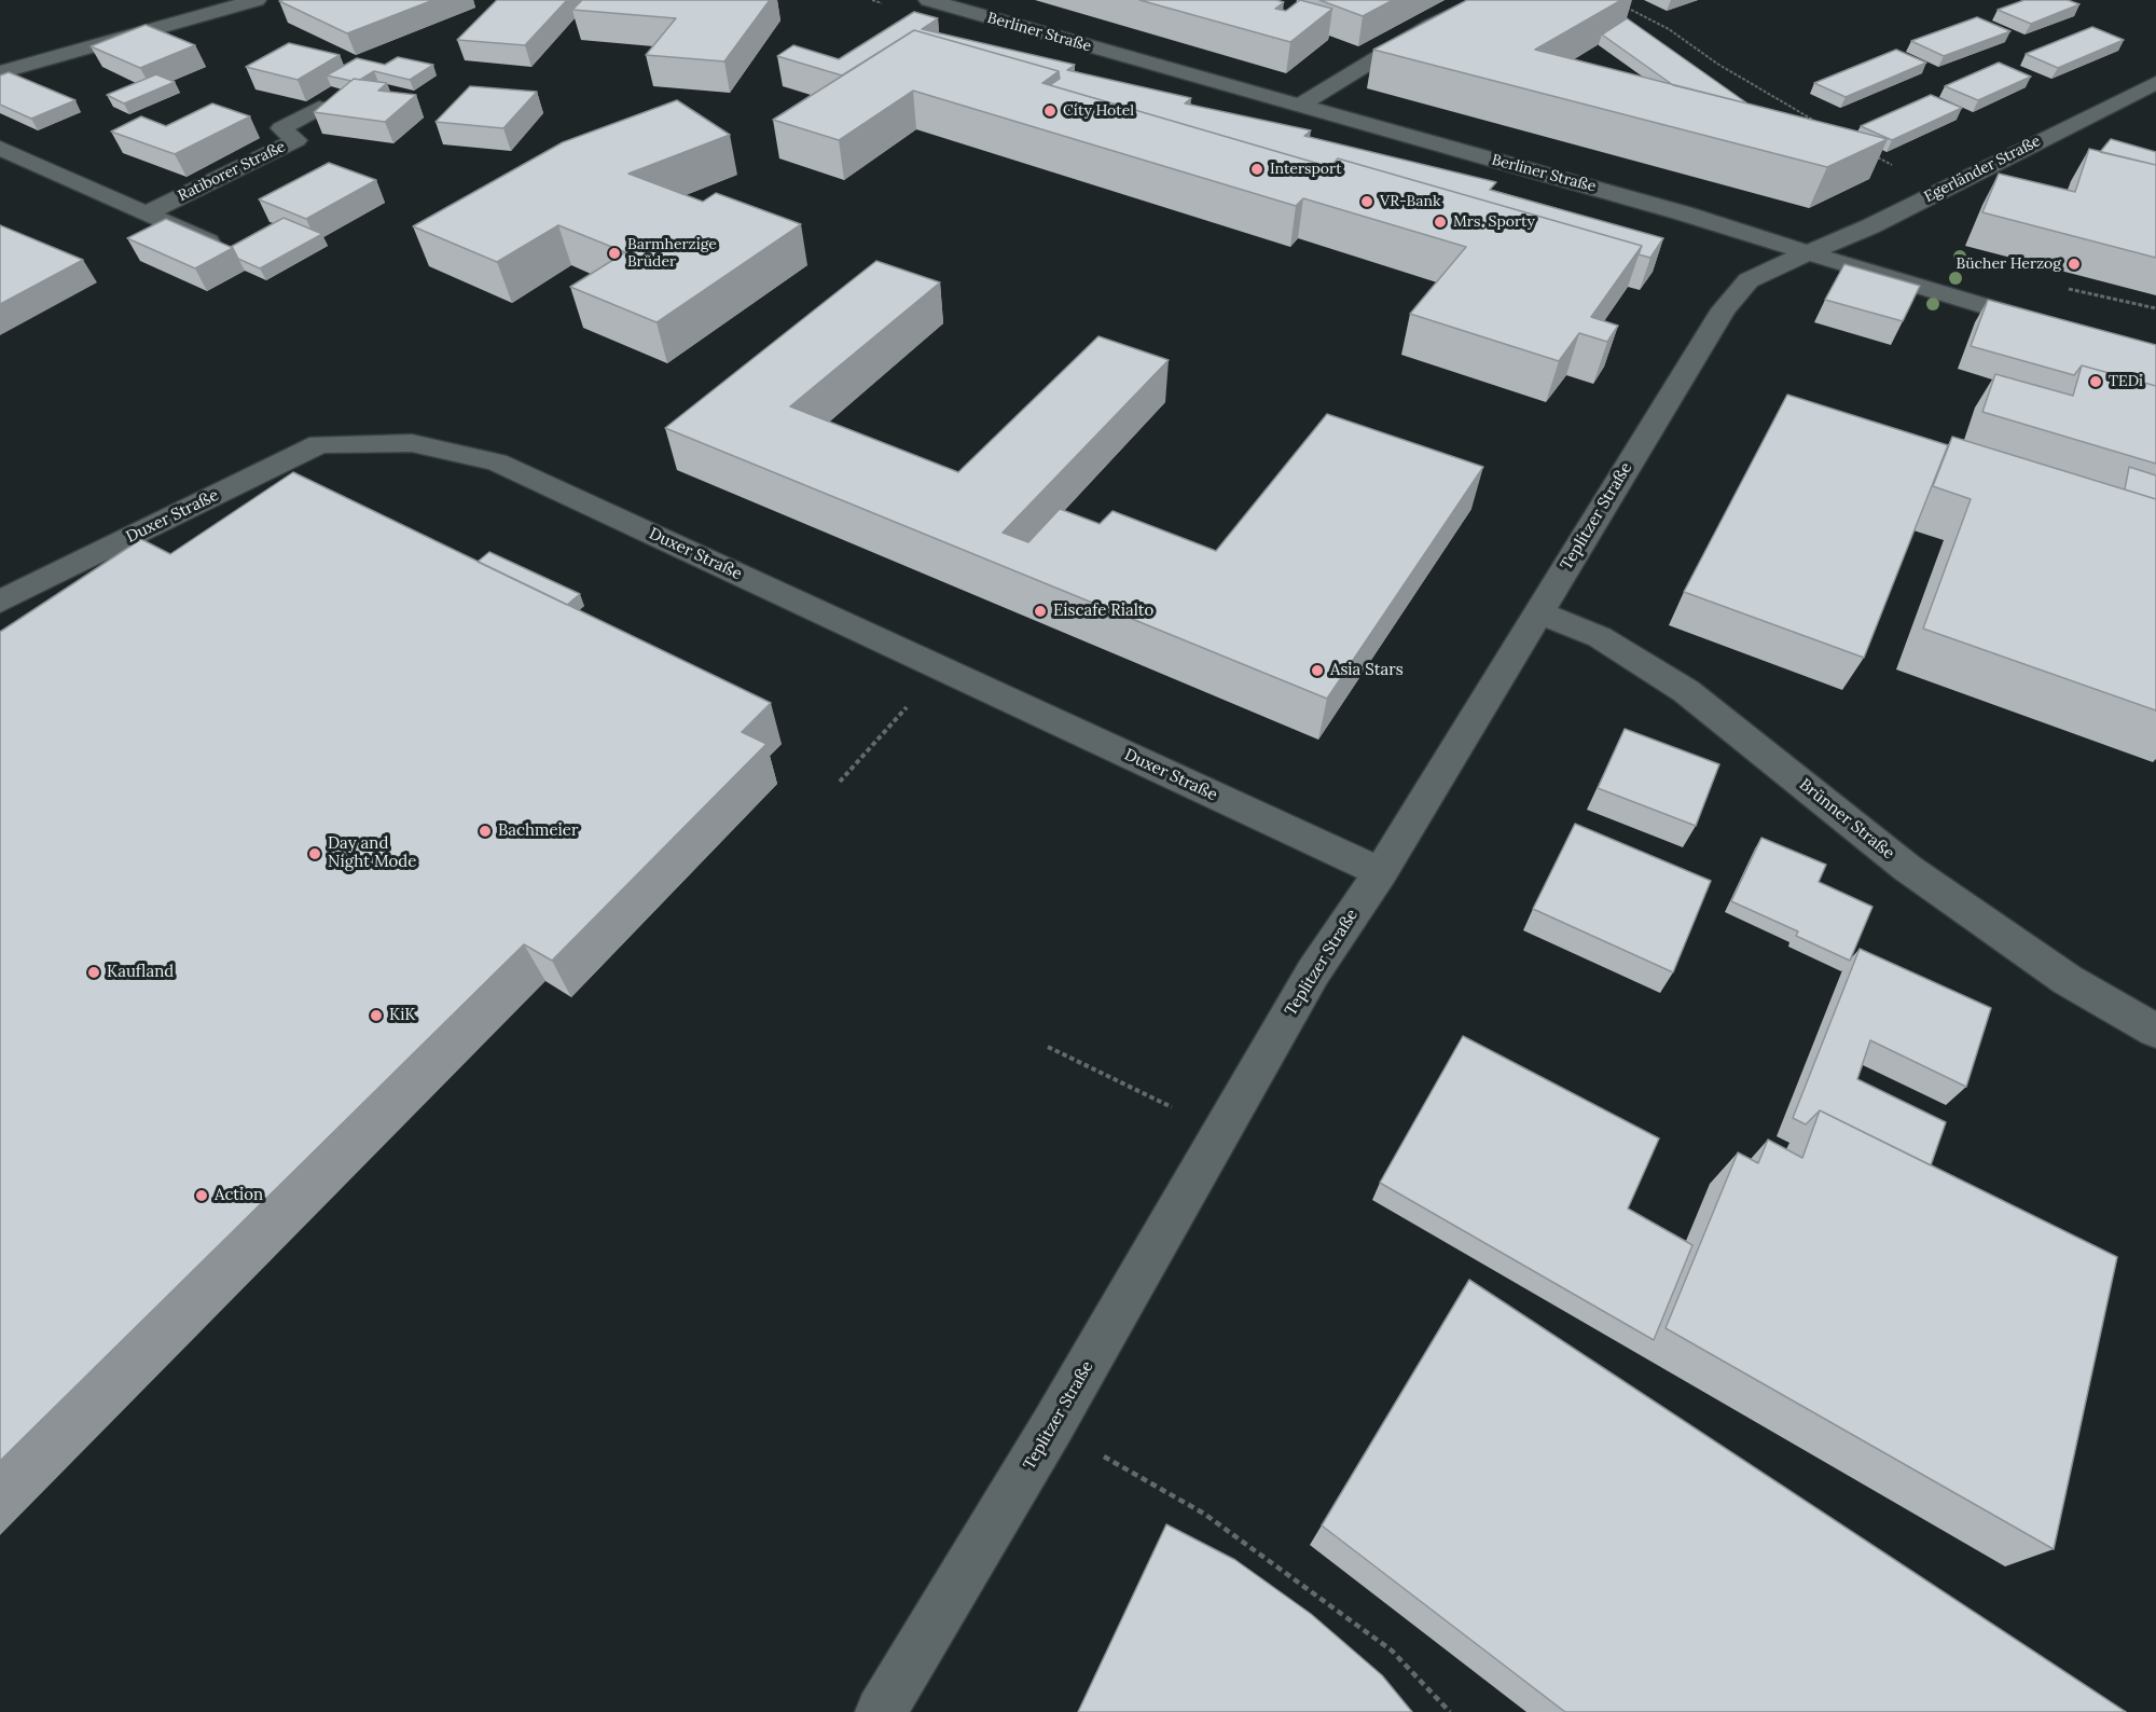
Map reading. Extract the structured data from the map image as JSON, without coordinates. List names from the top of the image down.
{
  "streets": {
    "street": [
      "Berliner Straße",
      "Egerländer Straße",
      "Ratiborer Straße",
      "Duxer Straße",
      "Teplitzer Straße",
      "Brünner Straße"
    ]
  },
  "crossings": [
    ["Berliner Straße", "Egerländer Straße"],
    ["Berliner Straße", "Teplitzer Straße"],
    ["Egerländer Straße", "Teplitzer Straße"],
    ["Duxer Straße", "Teplitzer Straße"],
    ["Teplitzer Straße", "Brünner Straße"]
  ],
  "places": [
    "City Hotel",
    "Intersport",
    "VR-Bank",
    "Mrs. Sporty",
    "Barmherzige Brüder",
    "Bücher Herzog",
    "TEDi",
    "Eiscafe Rialto",
    "Asia Stars",
    "Bachmeier",
    "Day and Night Mode",
    "Kaufland",
    "KiK",
    "Action"
  ]
}
